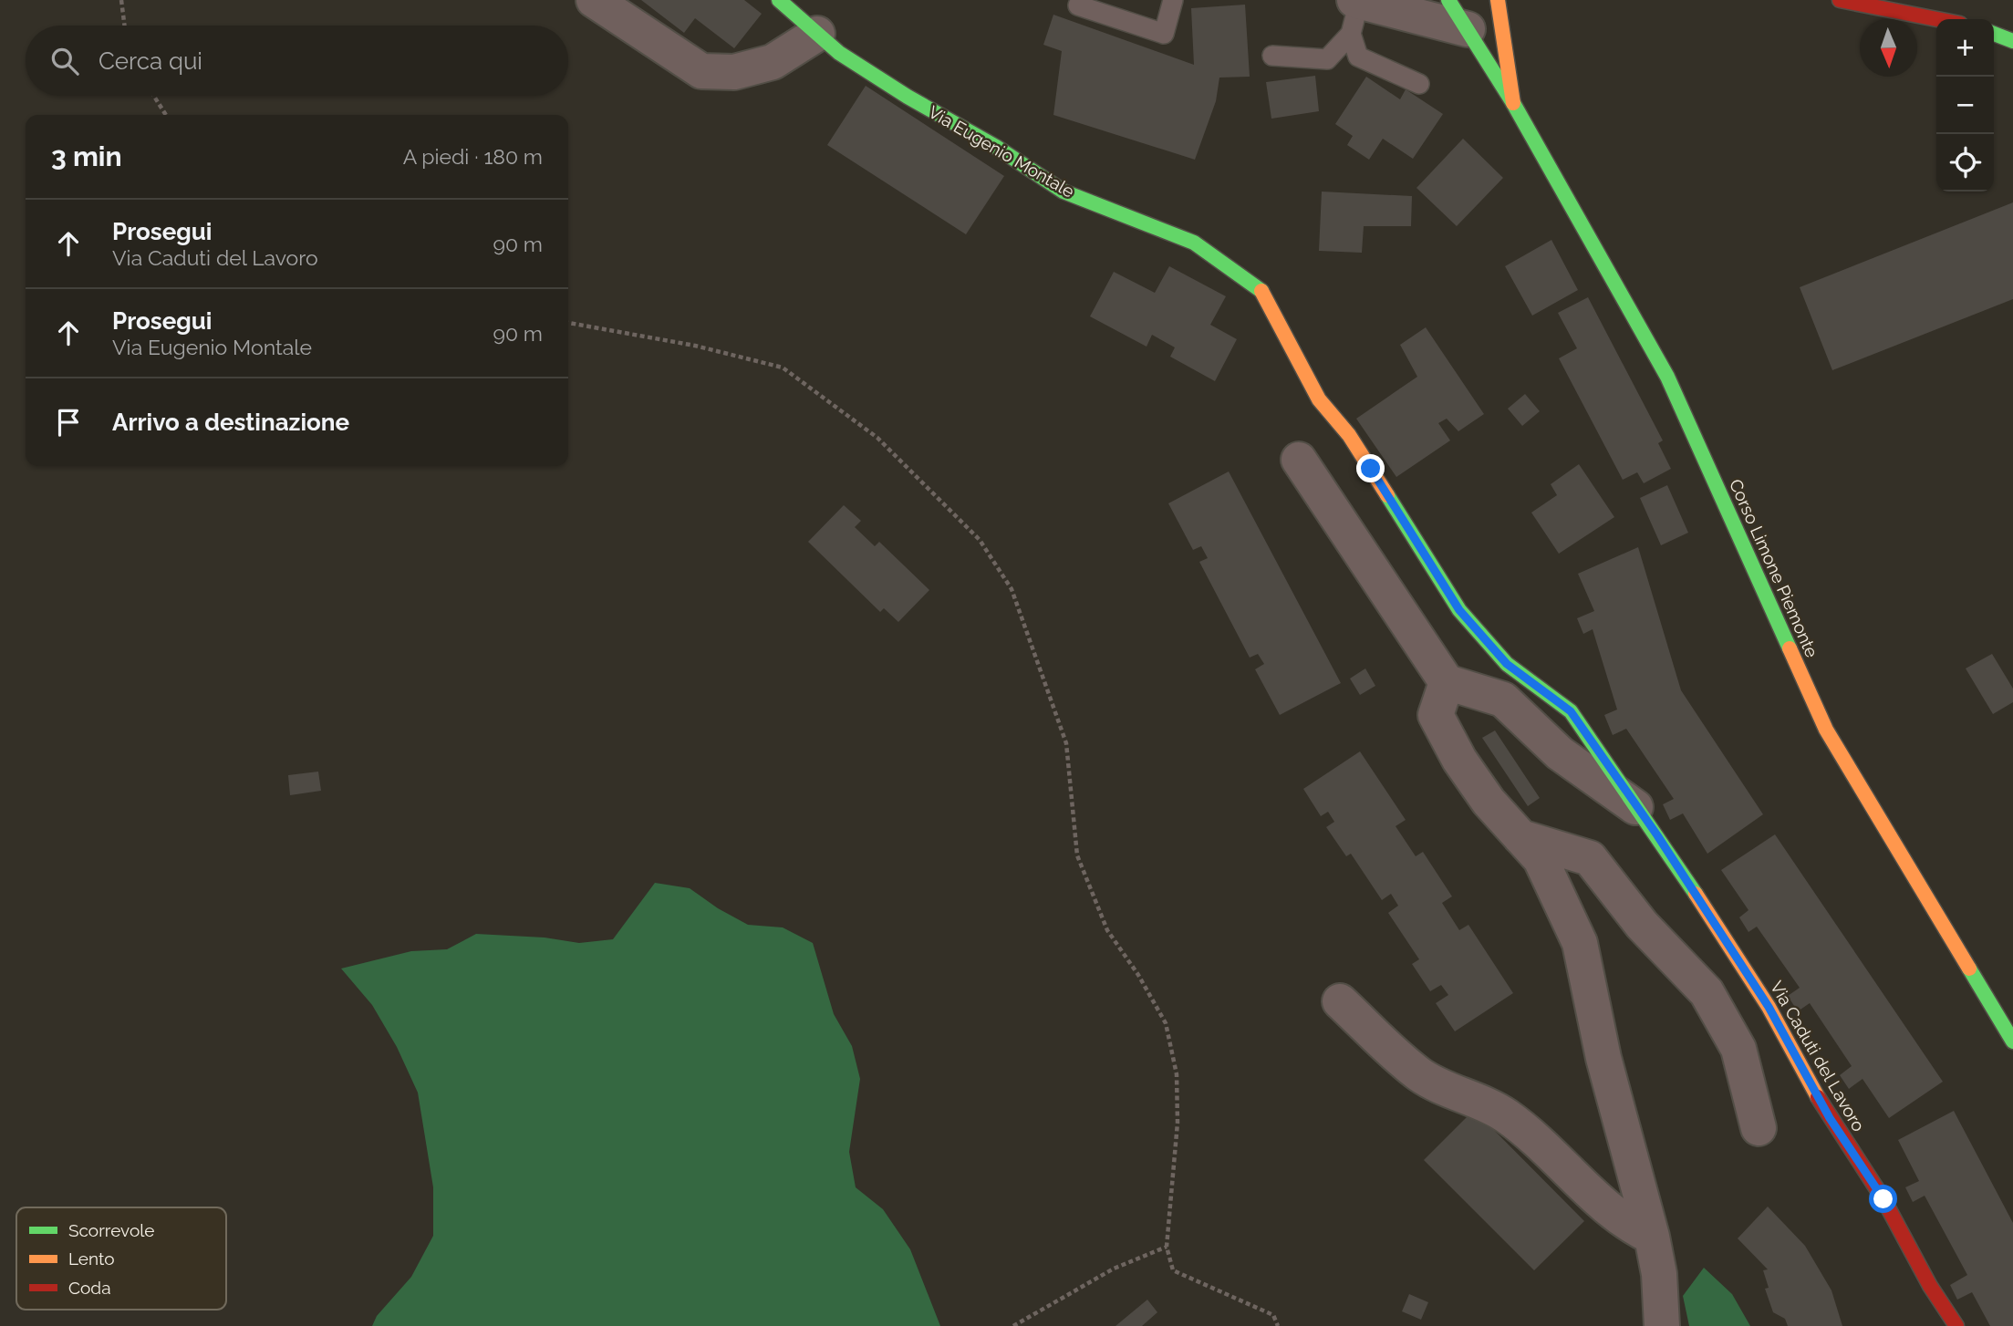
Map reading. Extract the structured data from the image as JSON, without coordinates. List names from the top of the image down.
{
  "streets": {
    "main road": ["Via Eugenio Montale", "Corso Limone Piemonte", "Via Caduti del Lavoro"]
  },
  "crossings": [
    ["Via Eugenio Montale", "Via Caduti del Lavoro"]
  ],
  "legend": ["Scorrevole", "Lento", "Coda"],
  "north": "bottom",
  "page": {
    "map_buttons": ["+", "−"],
    "search": "Cerca qui",
    "heading": ["3 min", "A piedi · 180 m"],
    "list": [
      ["Prosegui", "Via Caduti del Lavoro", "90 m"],
      ["Prosegui", "Via Eugenio Montale", "90 m"],
      "Arrivo a destinazione"
    ]
  }
}
